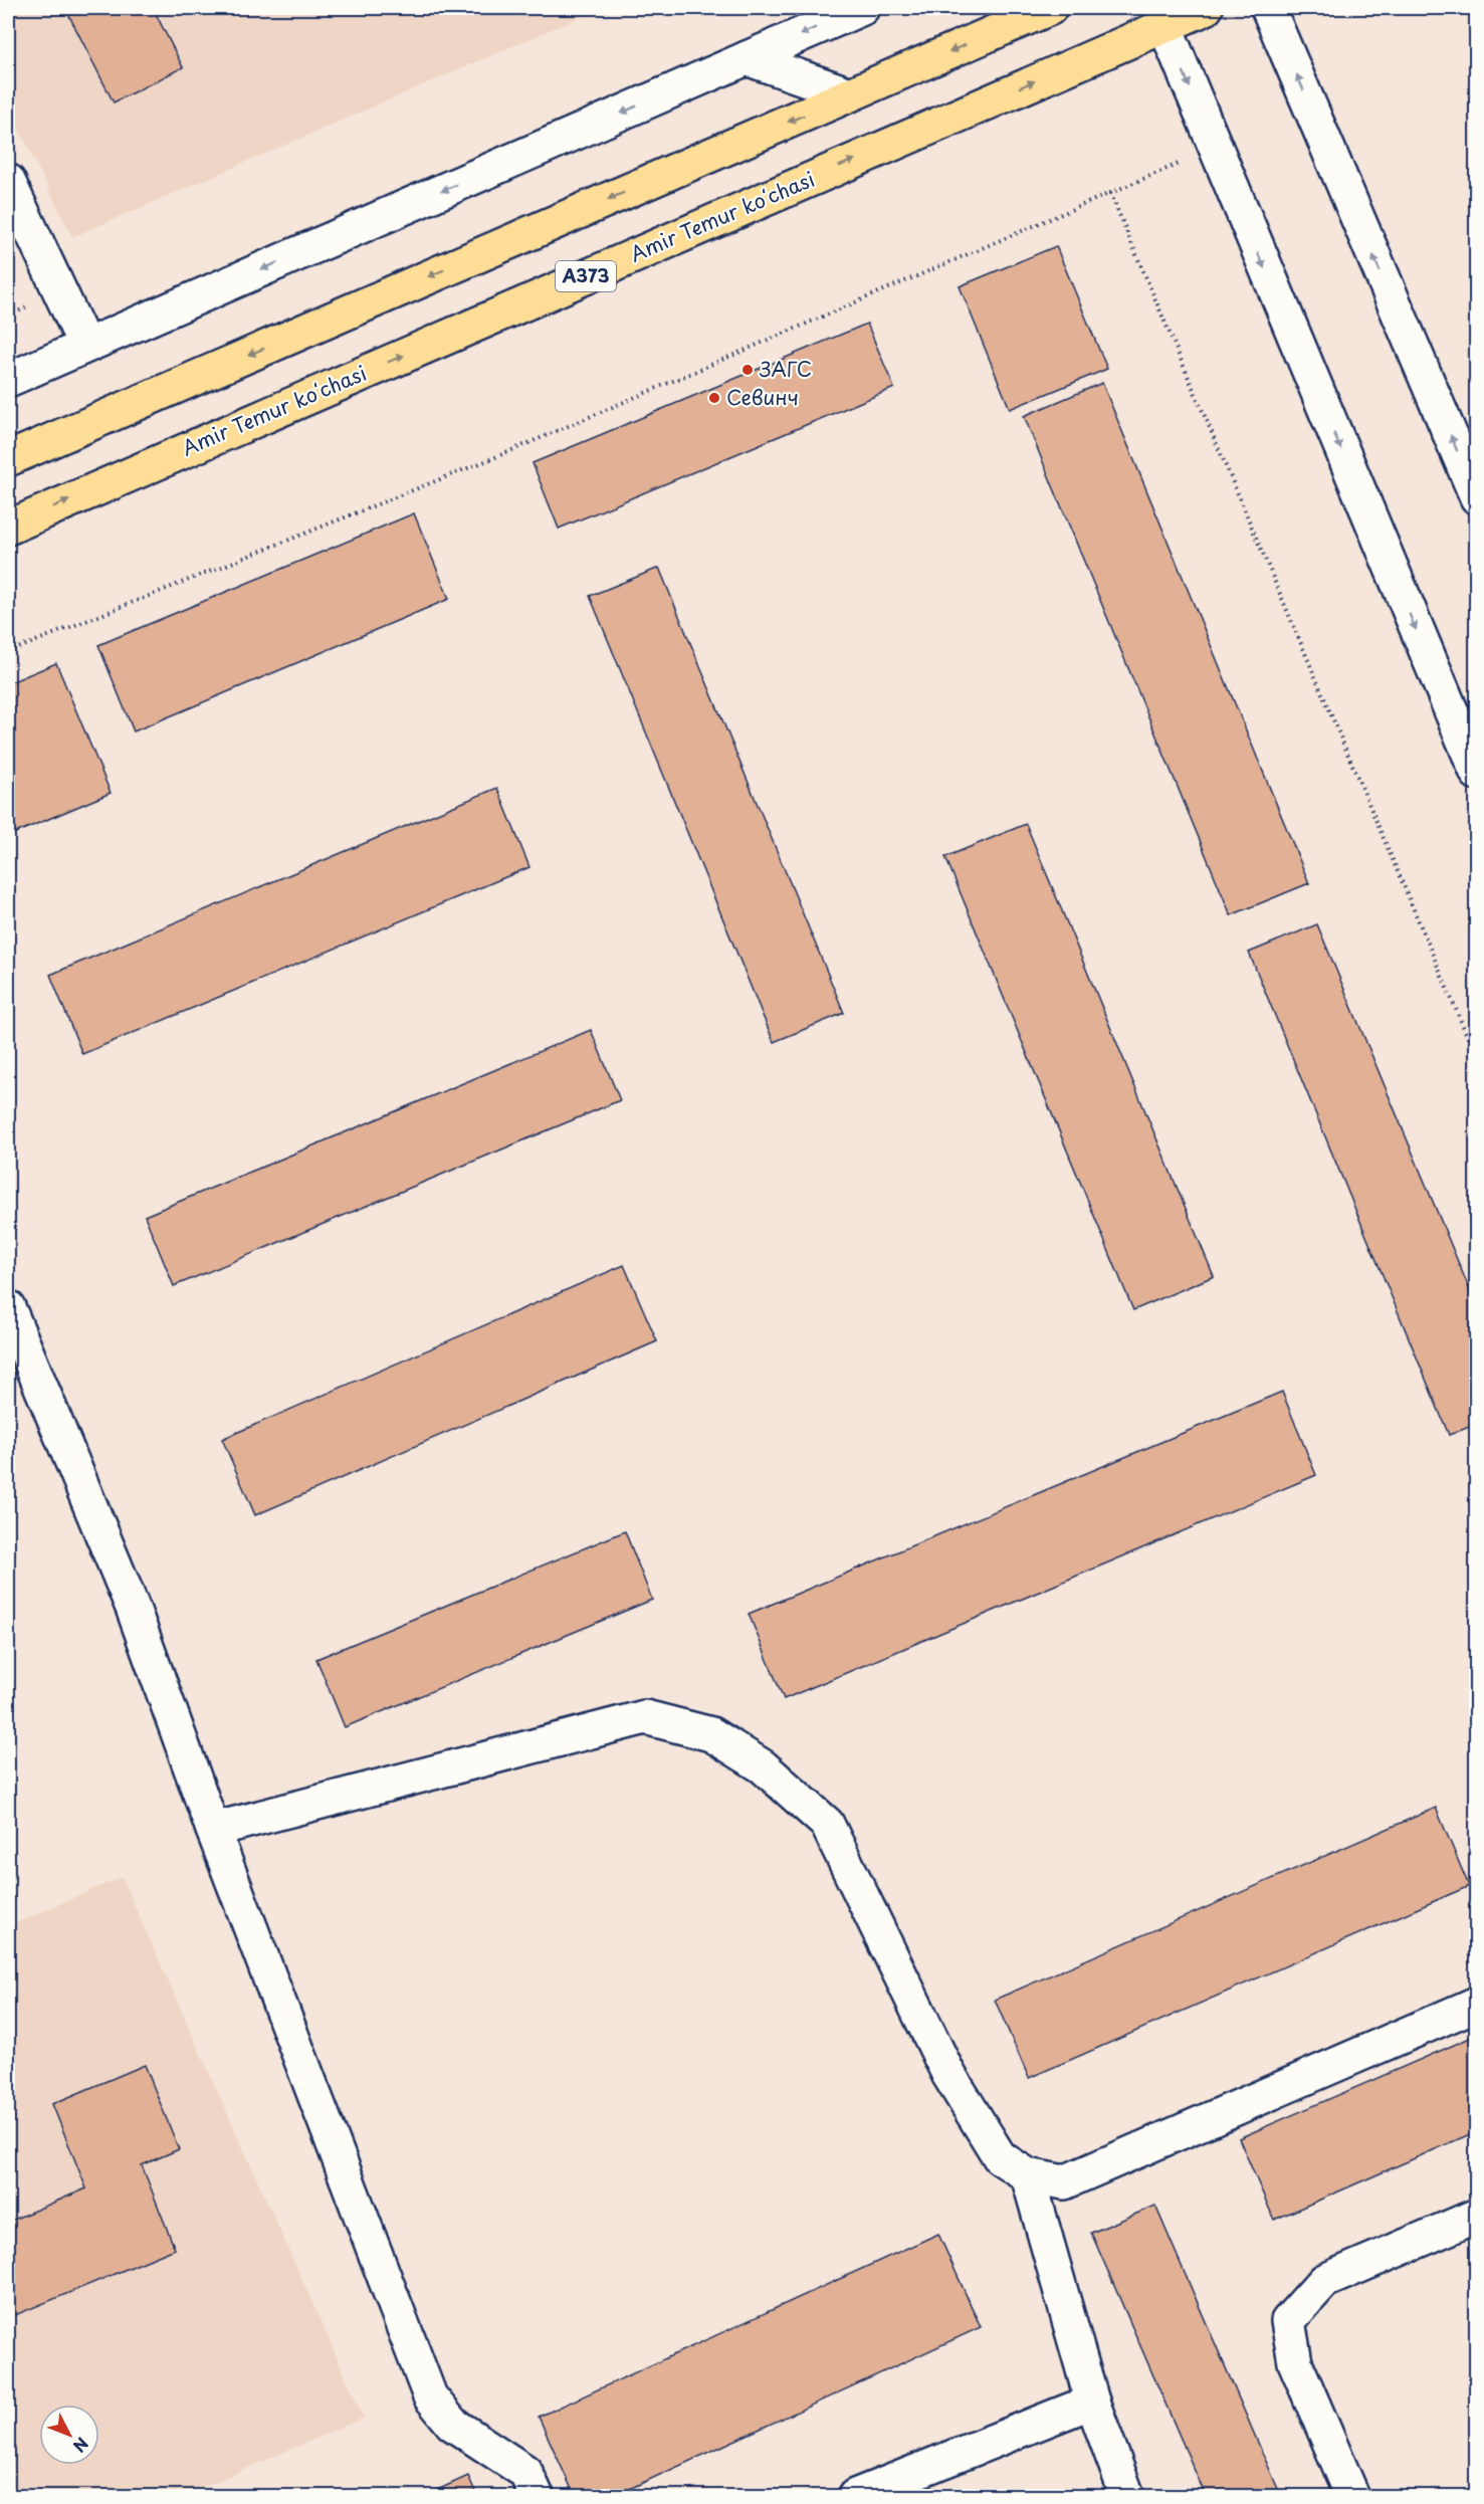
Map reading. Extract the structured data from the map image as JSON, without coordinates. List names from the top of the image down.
{
  "streets": {
    "highway": ["Amir Temur koʻchasi", "A373"]
  },
  "places": ["ЗАГС", "Севинч"],
  "north": "bottom right"
}
